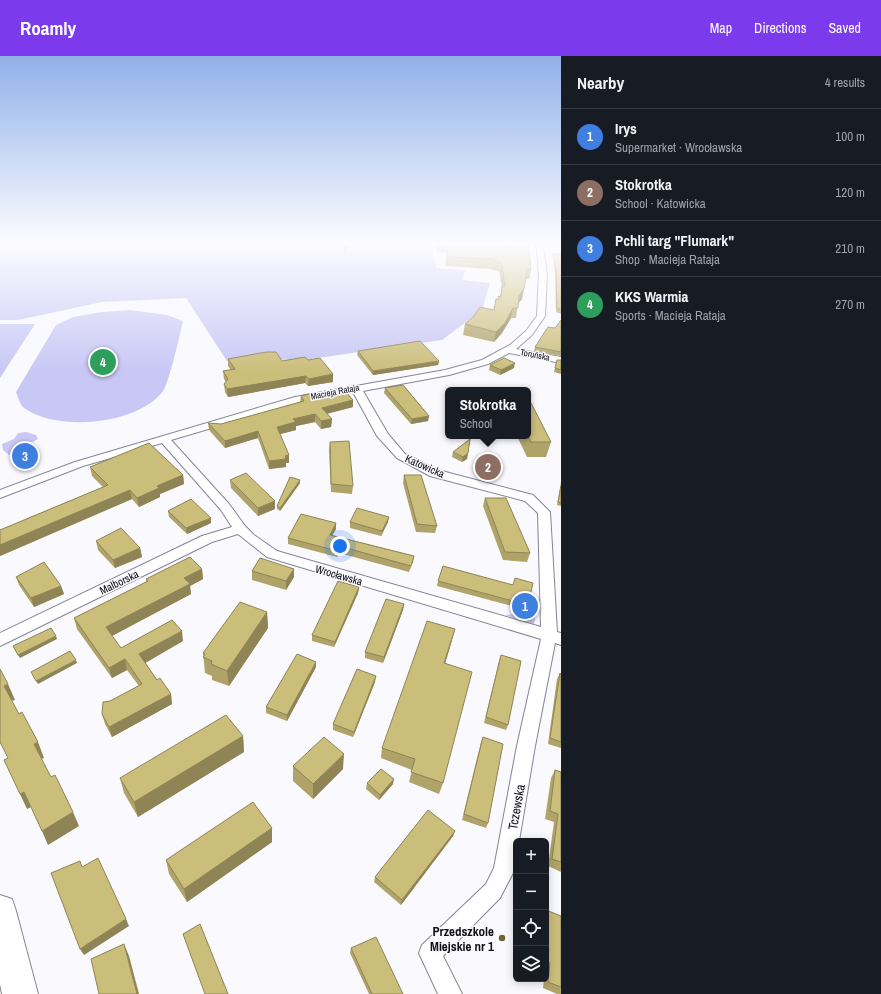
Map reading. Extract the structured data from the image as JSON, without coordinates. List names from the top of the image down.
{
  "streets": {
    "street": [
      "Toruńska",
      "Macieja Rataja",
      "Katowicka",
      "Wrocławska",
      "Malborska",
      "Tczewska"
    ]
  },
  "crossings": [
    ["Toruńska", "Macieja Rataja"],
    ["Macieja Rataja", "Katowicka"],
    ["Macieja Rataja", "Wrocławska"],
    ["Katowicka", "Wrocławska"],
    ["Katowicka", "Tczewska"],
    ["Wrocławska", "Malborska"],
    ["Wrocławska", "Tczewska"]
  ],
  "places": ["Przedszkole Miejskie nr 1"],
  "page": {
    "header": "Roamly",
    "nav": ["Map", "Directions", "Saved"],
    "heading": ["Nearby", "4 results"],
    "list": [
      {
        "mark": "1",
        "name": "Irys",
        "note": "Supermarket · Wrocławska",
        "value": "100 m"
      },
      {
        "mark": "2",
        "name": "Stokrotka",
        "note": "School · Katowicka",
        "value": "120 m"
      },
      {
        "mark": "3",
        "name": "Pchli targ \"Flumark\"",
        "note": "Shop · Macieja Rataja",
        "value": "210 m"
      },
      {
        "mark": "4",
        "name": "KKS Warmia",
        "note": "Sports · Macieja Rataja",
        "value": "270 m"
      }
    ],
    "pins": [
      "4",
      "3",
      "2",
      "1"
    ],
    "popup": ["Stokrotka", "School"],
    "map_buttons": ["+", "−"]
  }
}
